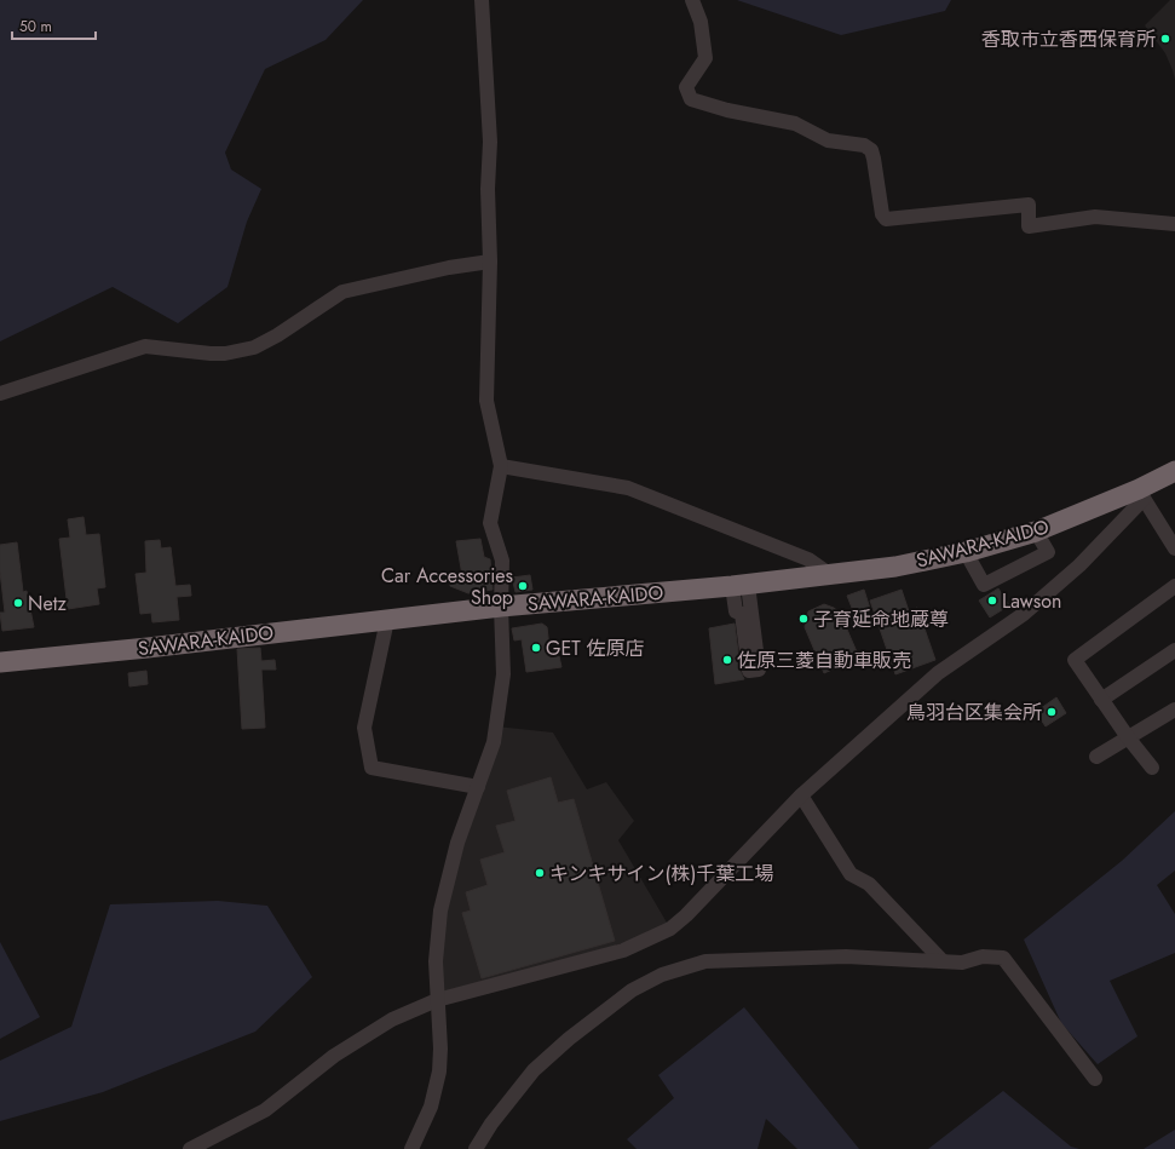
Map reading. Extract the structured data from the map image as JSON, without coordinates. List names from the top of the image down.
{
  "streets": {
    "highway": ["SAWARA-KAIDO"]
  },
  "places": [
    "香取市立香西保育所",
    "Car Accessories Shop",
    "Lawson",
    "Netz",
    "子育延命地蔵尊",
    "GET 佐原店",
    "佐原三菱自動車販売",
    "鳥羽台区集会所",
    "キンキサイン(株)千葉工場"
  ],
  "scale_bar": "50 m"
}
